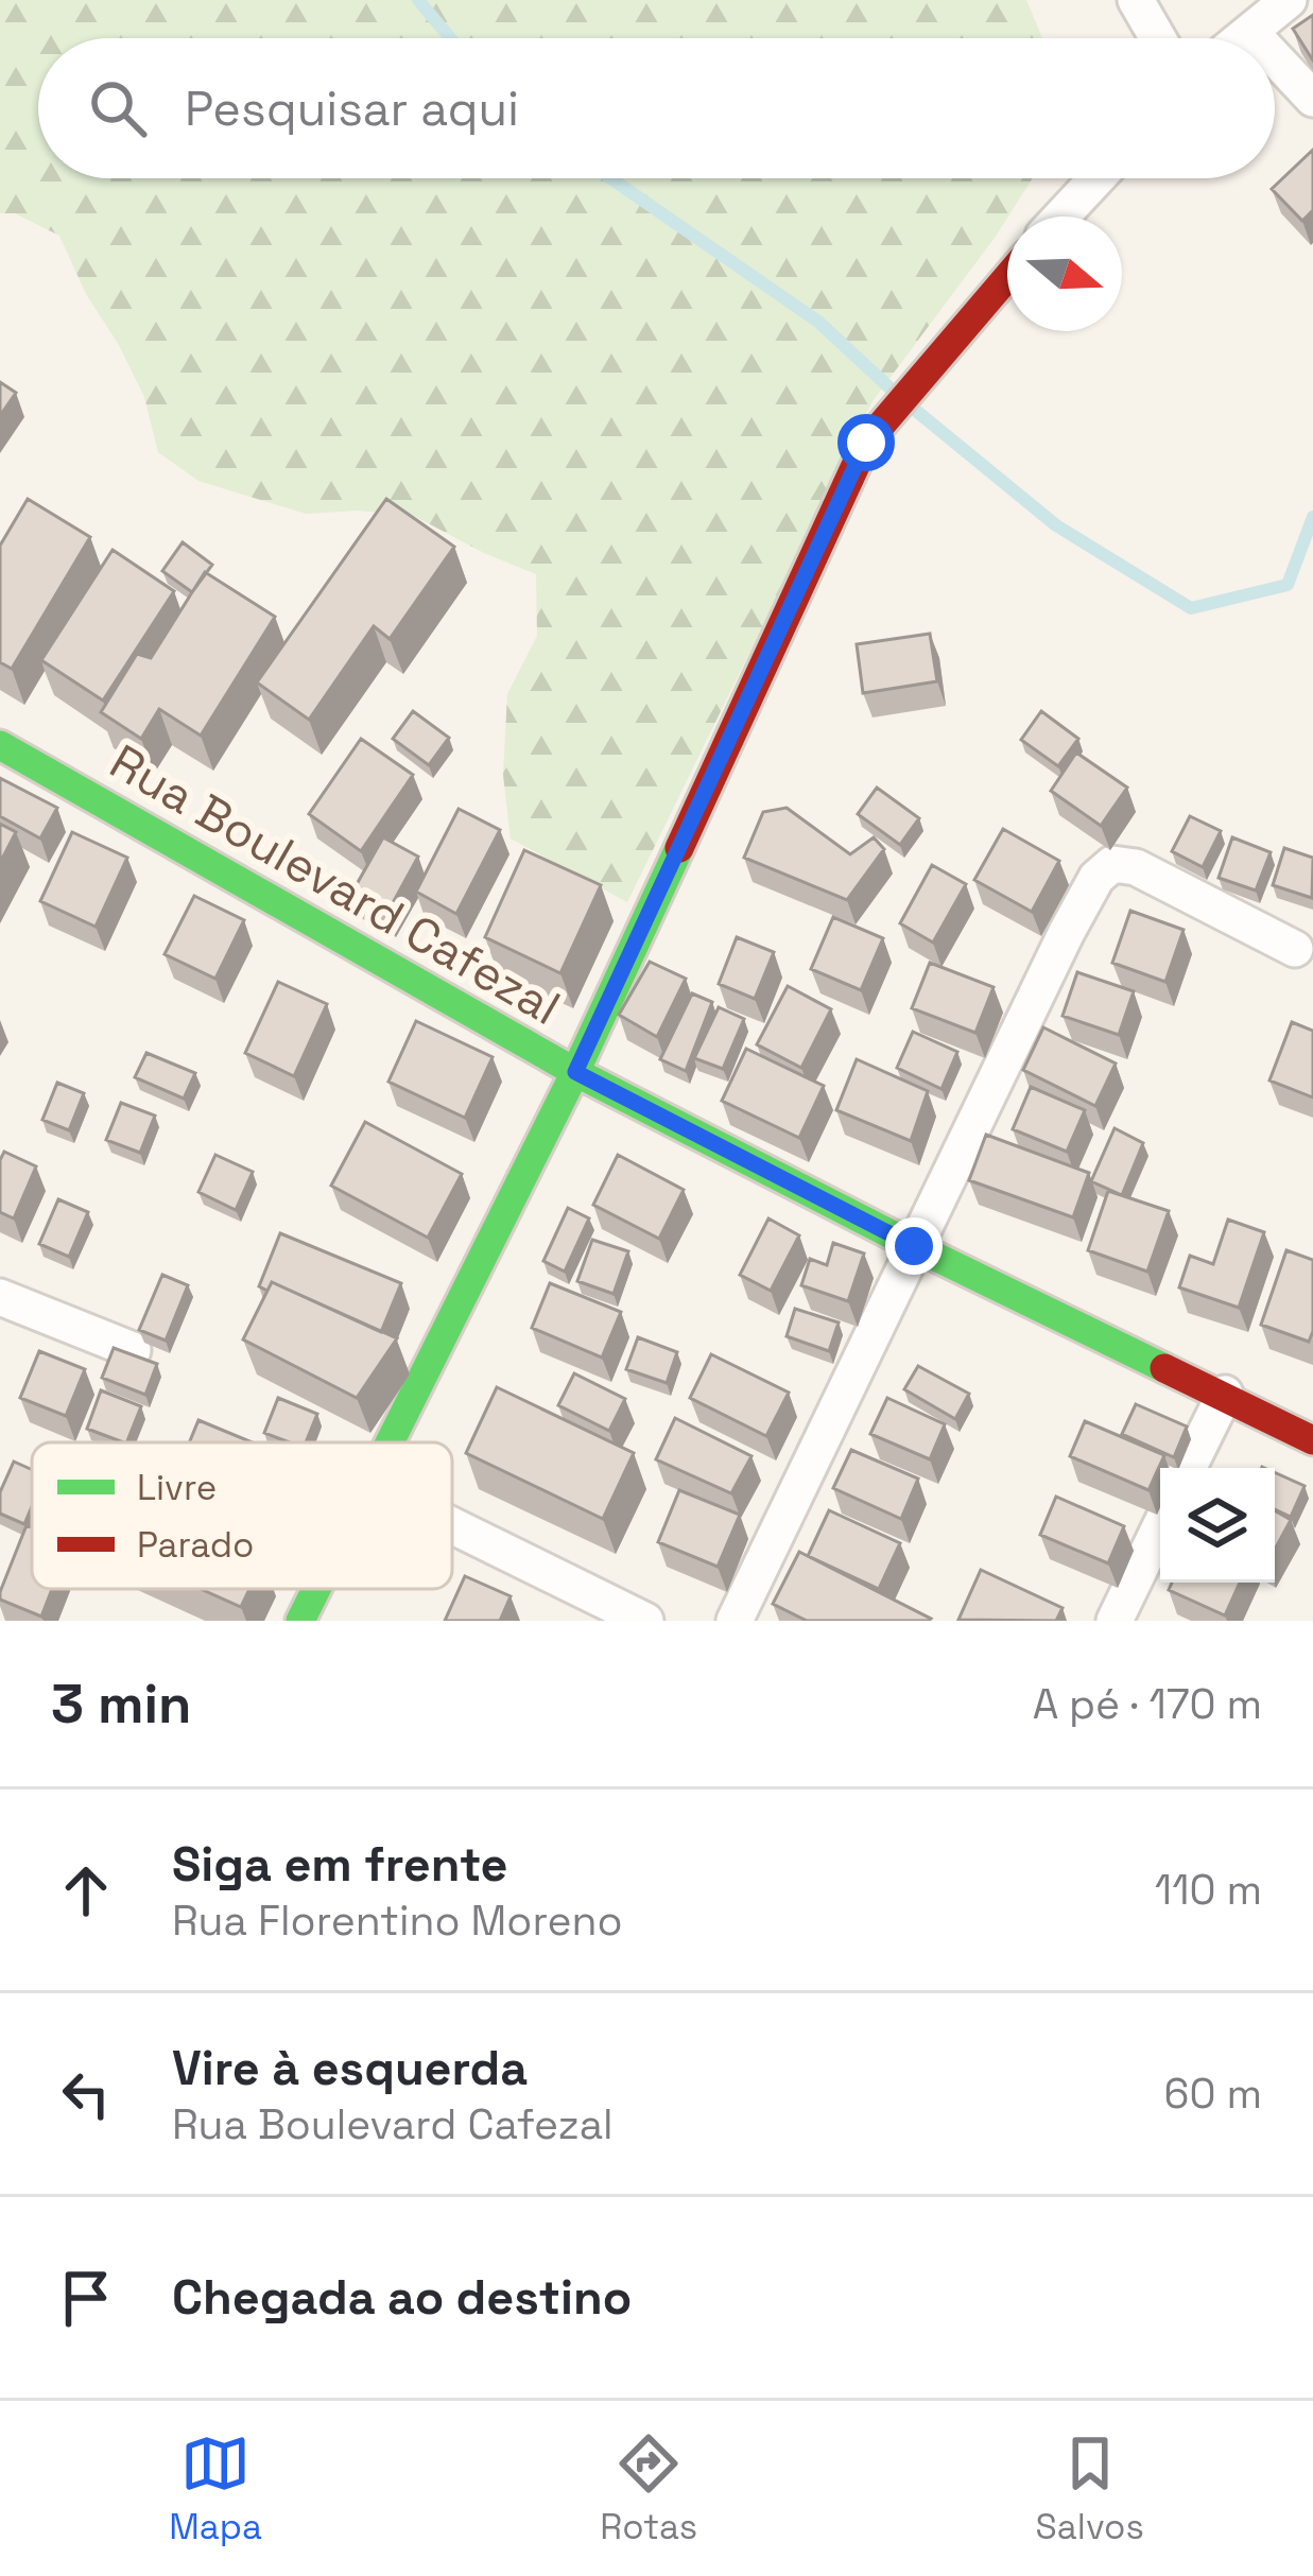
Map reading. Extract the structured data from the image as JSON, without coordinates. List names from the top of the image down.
{
  "streets": {
    "street": ["Rua Boulevard Cafezal"]
  },
  "legend": ["Livre", "Parado"],
  "north": "right",
  "page": {
    "search": "Pesquisar aqui",
    "heading": ["3 min", "A pé · 170 m"],
    "list": [
      ["Siga em frente", "Rua Florentino Moreno", "110 m"],
      ["Vire à esquerda", "Rua Boulevard Cafezal", "60 m"],
      "Chegada ao destino"
    ],
    "nav": ["Mapa", "Rotas", "Salvos"]
  }
}
